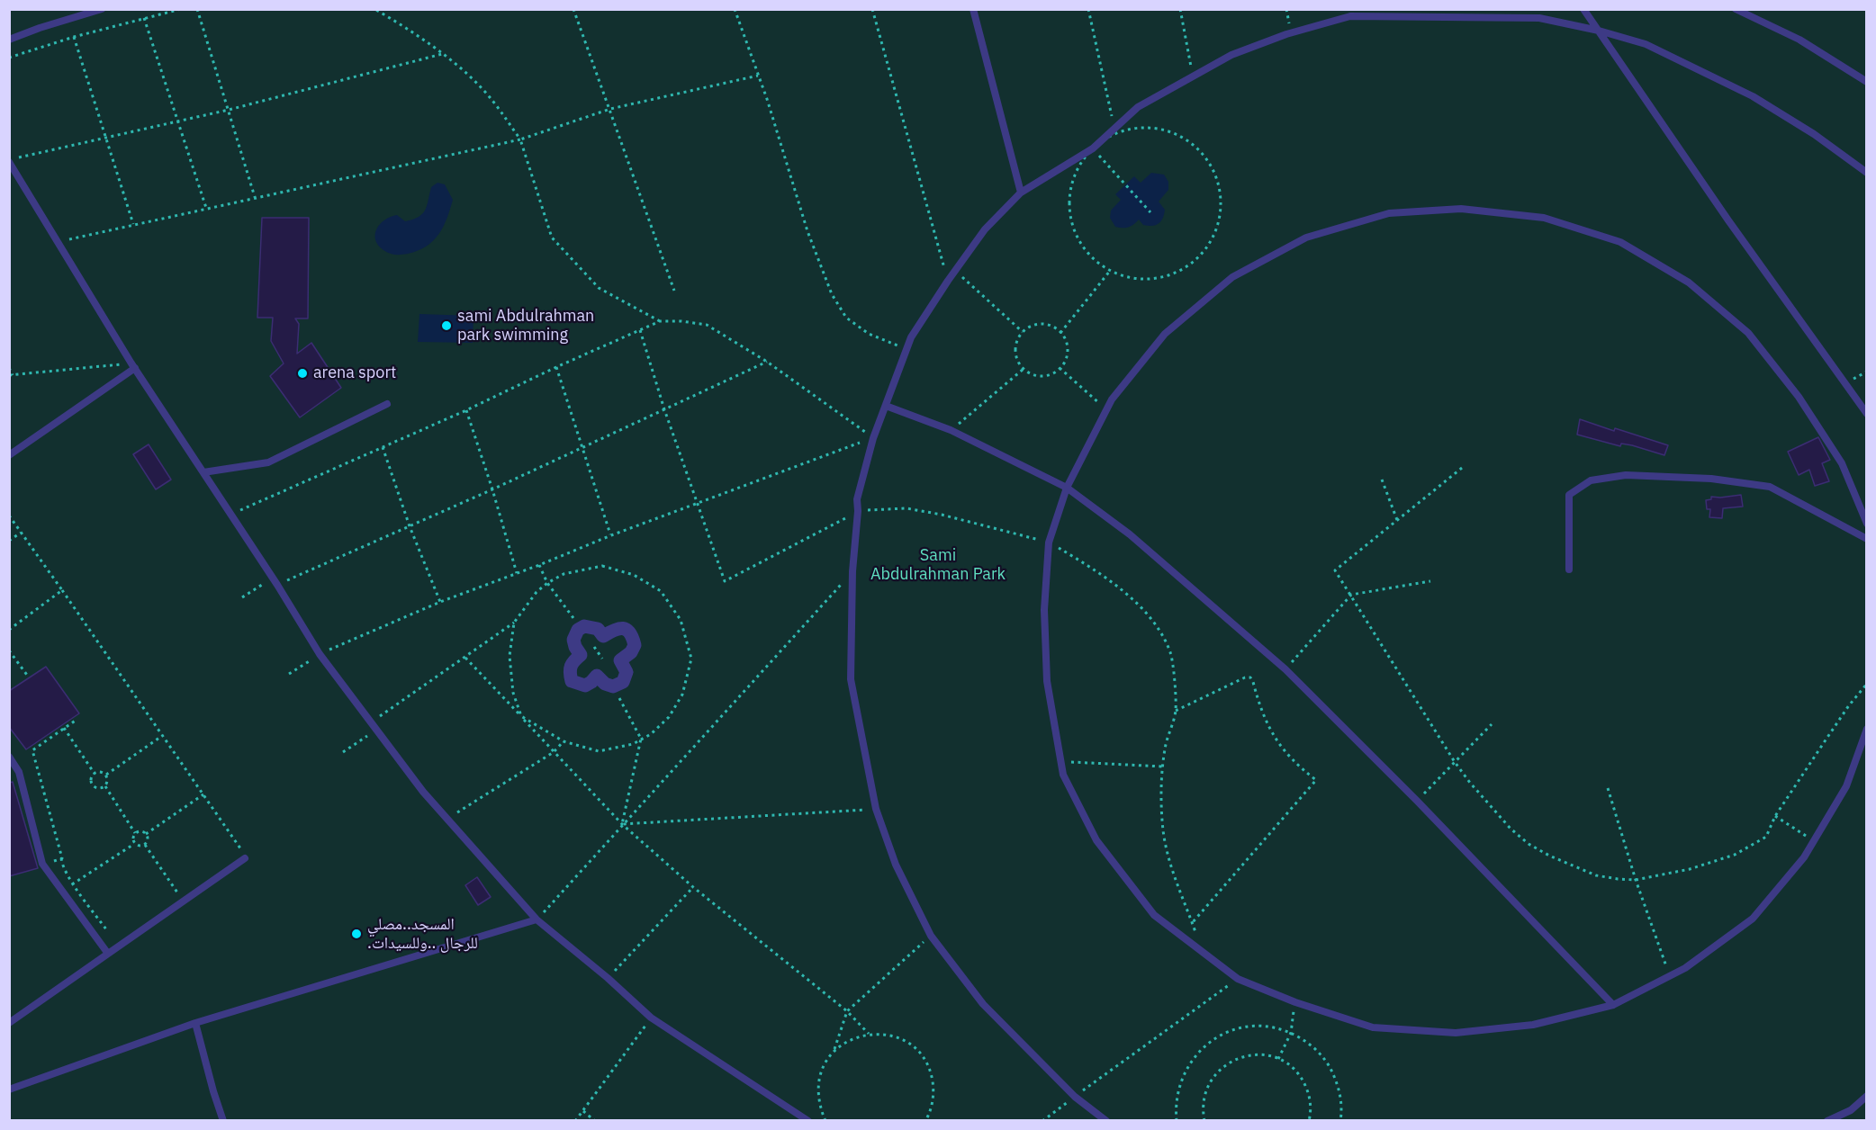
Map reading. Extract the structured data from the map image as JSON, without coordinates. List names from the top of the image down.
{
  "parks": ["Sami Abdulrahman Park"],
  "places": ["sami Abdulrahman park swimming", "arena sport", "المسجد..مصلي .للرجال ..وللسيدات"]
}
